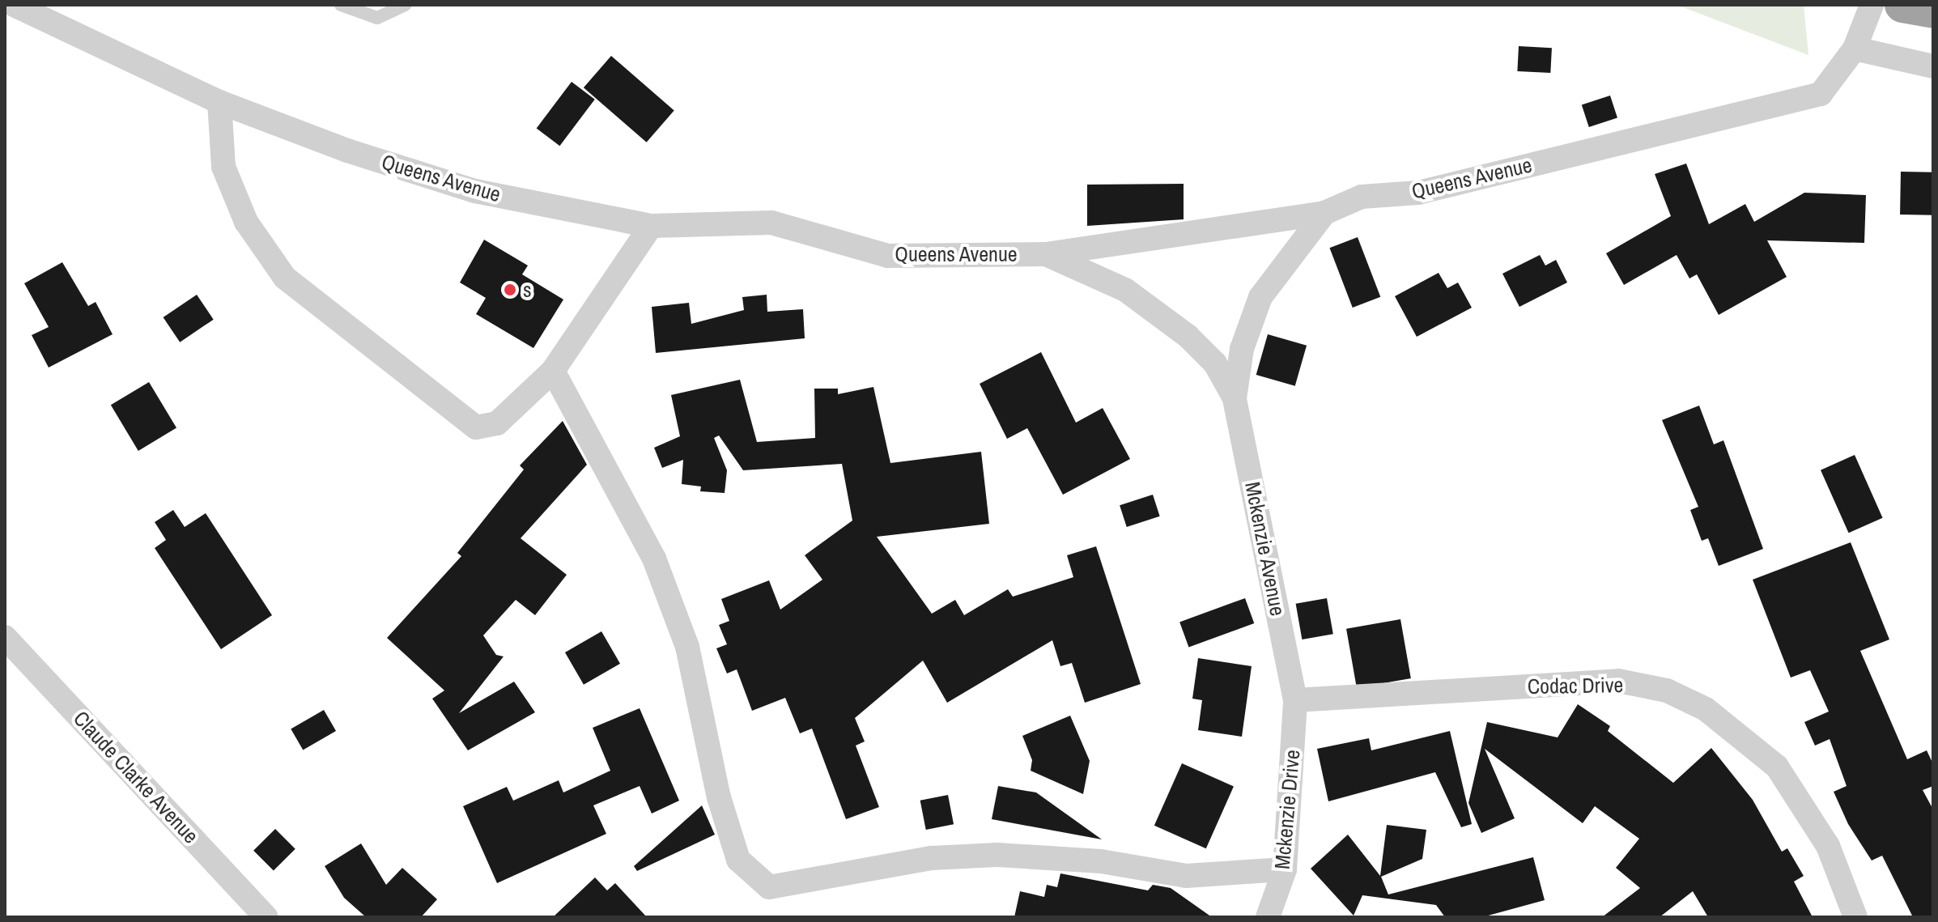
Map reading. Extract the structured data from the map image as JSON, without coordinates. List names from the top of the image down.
{
  "streets": {
    "street": [
      "Queens Avenue",
      "Mckenzie Avenue",
      "Codac Drive",
      "Claude Clarke Avenue",
      "Mckenzie Drive"
    ]
  },
  "crossings": [
    ["Queens Avenue", "Mckenzie Avenue"],
    ["Mckenzie Avenue", "Codac Drive"],
    ["Mckenzie Avenue", "Mckenzie Drive"],
    ["Codac Drive", "Mckenzie Drive"]
  ],
  "places": ["s"]
}
